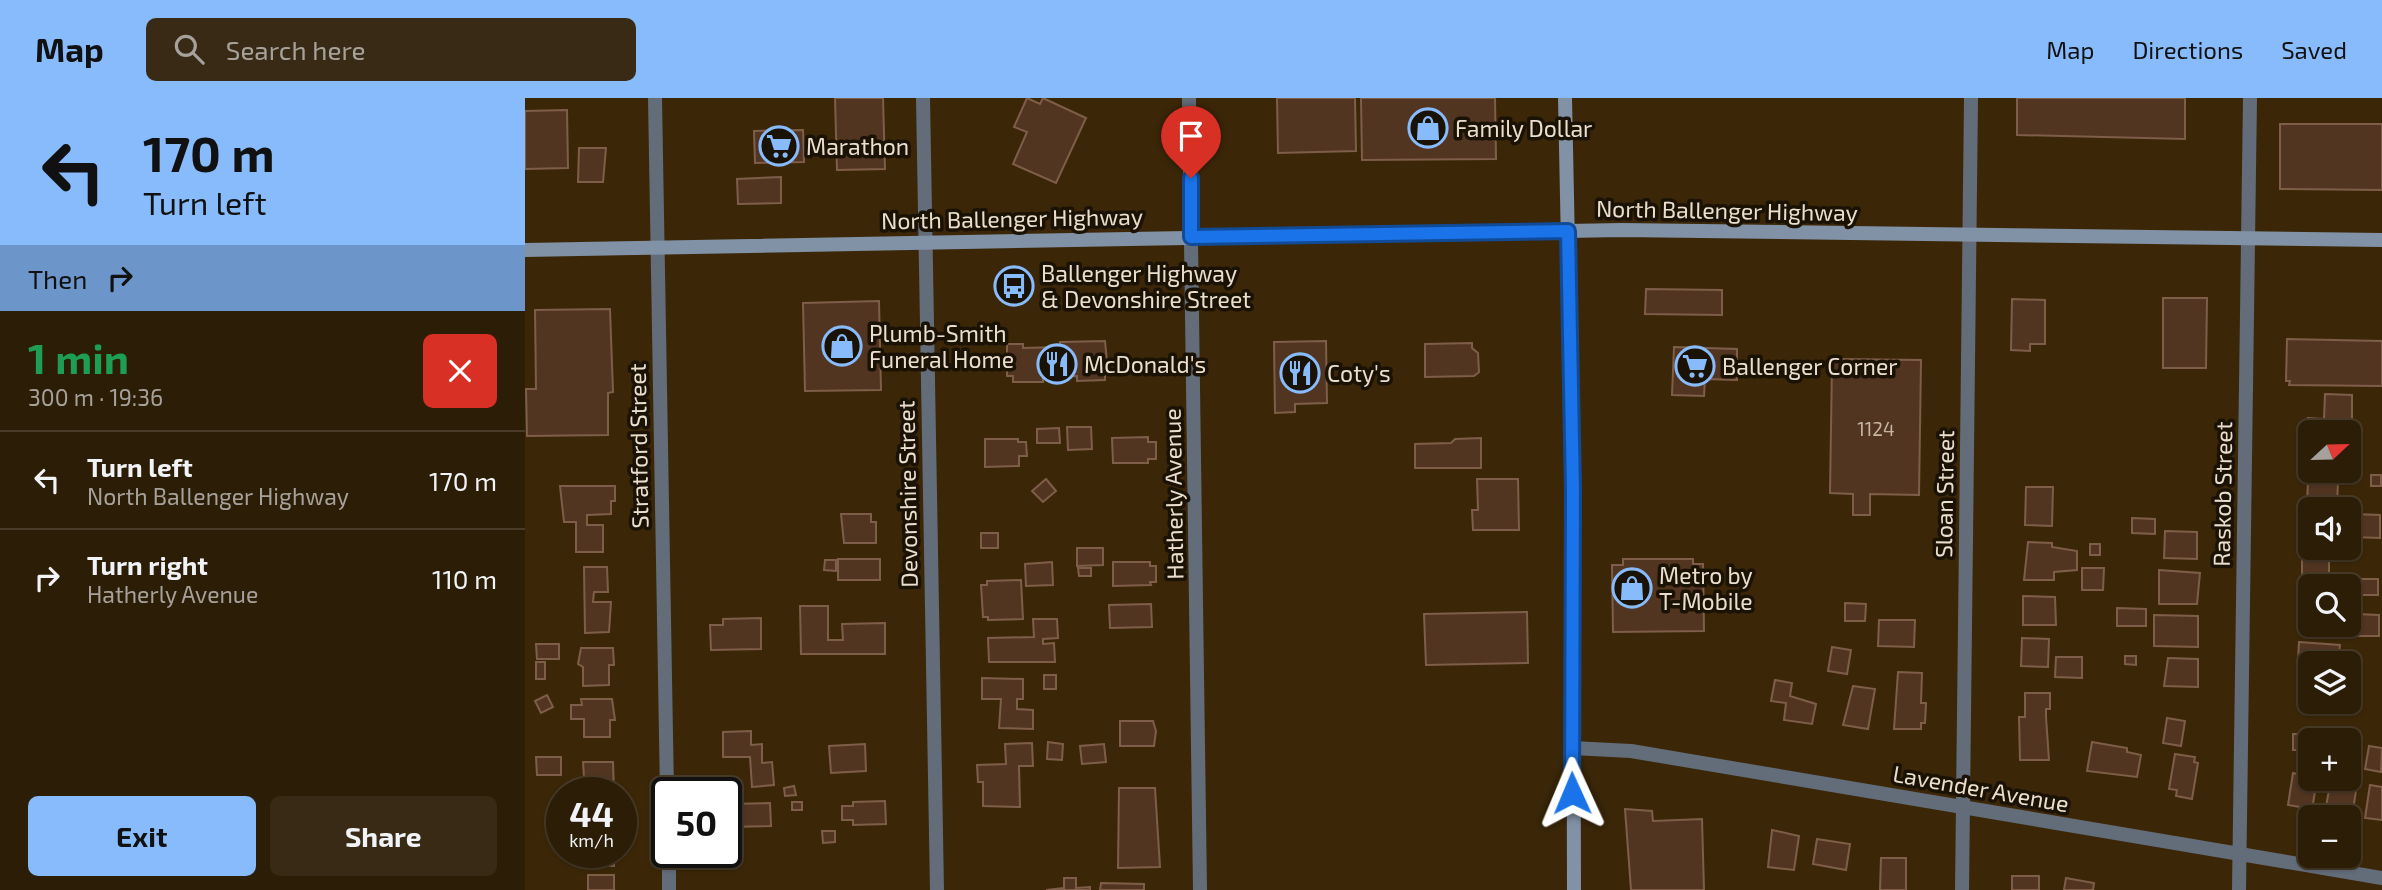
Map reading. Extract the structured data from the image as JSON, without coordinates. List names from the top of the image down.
{
  "streets": {
    "main road": ["North Ballenger Highway"],
    "street": [
      "Stratford Street",
      "Devonshire Street",
      "Hatherly Avenue",
      "Sloan Street",
      "Raskob Street",
      "Lavender Avenue"
    ]
  },
  "crossings": [
    ["North Ballenger Highway", "Stratford Street"],
    ["North Ballenger Highway", "Devonshire Street"],
    ["North Ballenger Highway", "Hatherly Avenue"],
    ["North Ballenger Highway", "Sloan Street"],
    ["North Ballenger Highway", "Raskob Street"],
    ["Sloan Street", "Lavender Avenue"],
    ["Raskob Street", "Lavender Avenue"]
  ],
  "places": {
    "shop": ["Family Dollar", "Plumb-Smith Funeral Home", "Metro by T-Mobile"],
    "supermarket": ["Marathon", "Ballenger Corner"],
    "bus stop": ["Ballenger Highway & Devonshire Street"],
    "restaurant": ["McDonald's", "Coty's"]
  },
  "house_numbers": ["1124"],
  "north": "right",
  "page": {
    "header": "Map",
    "search": "Search here",
    "nav": ["Map", "Directions", "Saved"],
    "turn": ["170 m", "Turn left"],
    "then": "Then",
    "heading": ["1 min", "300 m · 19:36"],
    "map_buttons": ["+", "−"],
    "list": [
      {
        "name": "Turn left",
        "note": "North Ballenger Highway",
        "value": "170 m"
      },
      {
        "name": "Turn right",
        "note": "Hatherly Avenue",
        "value": "110 m"
      }
    ],
    "speed": "44 km/h",
    "limit": "50",
    "buttons": ["Exit", "Share"]
  }
}
